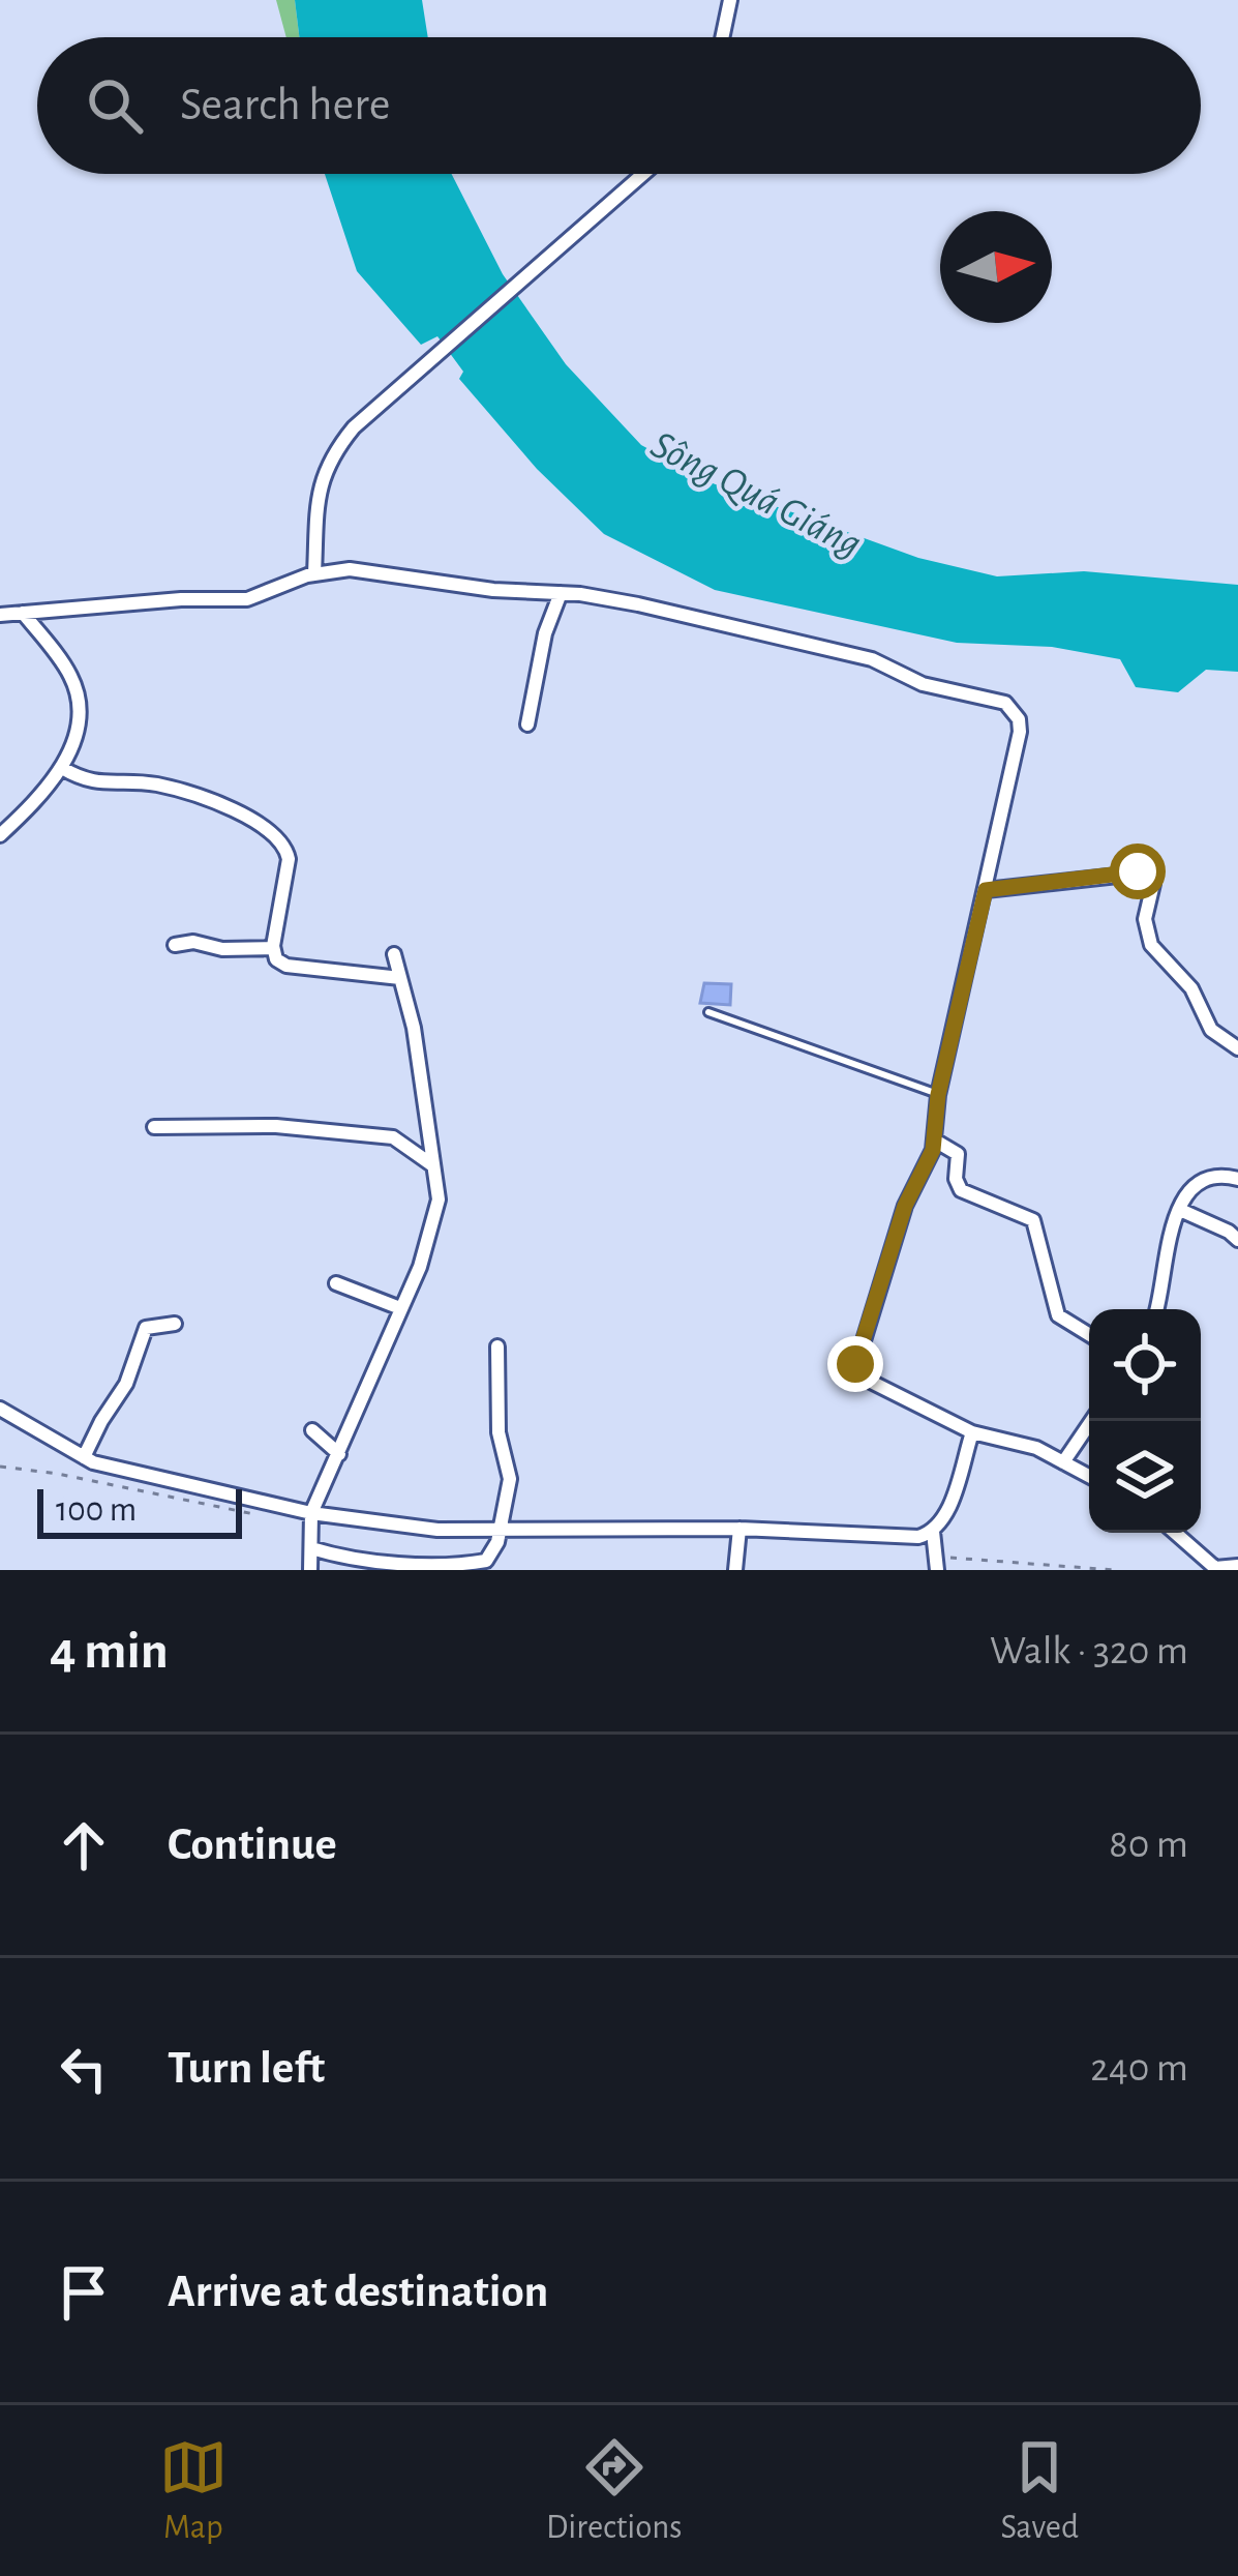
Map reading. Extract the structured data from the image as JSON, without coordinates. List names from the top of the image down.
{
  "water": ["Sông Quá Giáng"],
  "scale_bar": "100 m",
  "north": "right",
  "page": {
    "search": "Search here",
    "scale": "100 m",
    "heading": ["4 min", "Walk · 320 m"],
    "list": [
      ["Continue", "80 m"],
      ["Turn left", "240 m"],
      "Arrive at destination"
    ],
    "nav": ["Map", "Directions", "Saved"]
  }
}
